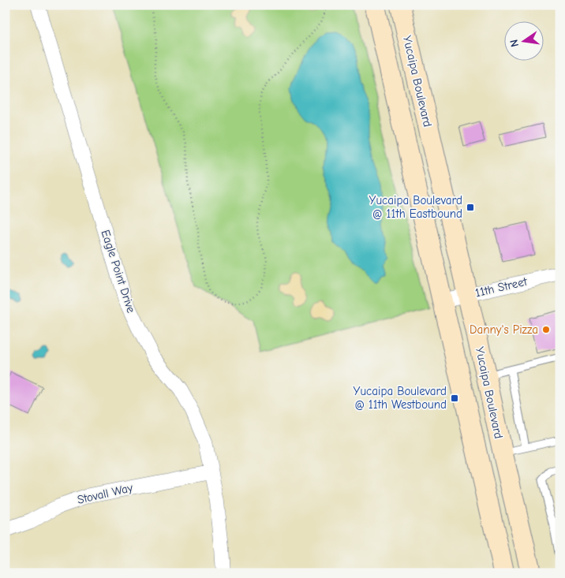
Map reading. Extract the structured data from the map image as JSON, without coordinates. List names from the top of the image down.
{
  "streets": {
    "main road": ["Yucaipa Boulevard"],
    "street": ["Eagle Point Drive", "11th Street", "Stovall Way"]
  },
  "crossings": [
    ["Yucaipa Boulevard", "11th Street"],
    ["Eagle Point Drive", "Stovall Way"]
  ],
  "places": {
    "transit": ["Yucaipa Boulevard @ 11th Eastbound", "Yucaipa Boulevard @ 11th Westbound"],
    "other": ["Danny's Pizza"]
  },
  "north": "left"
}
